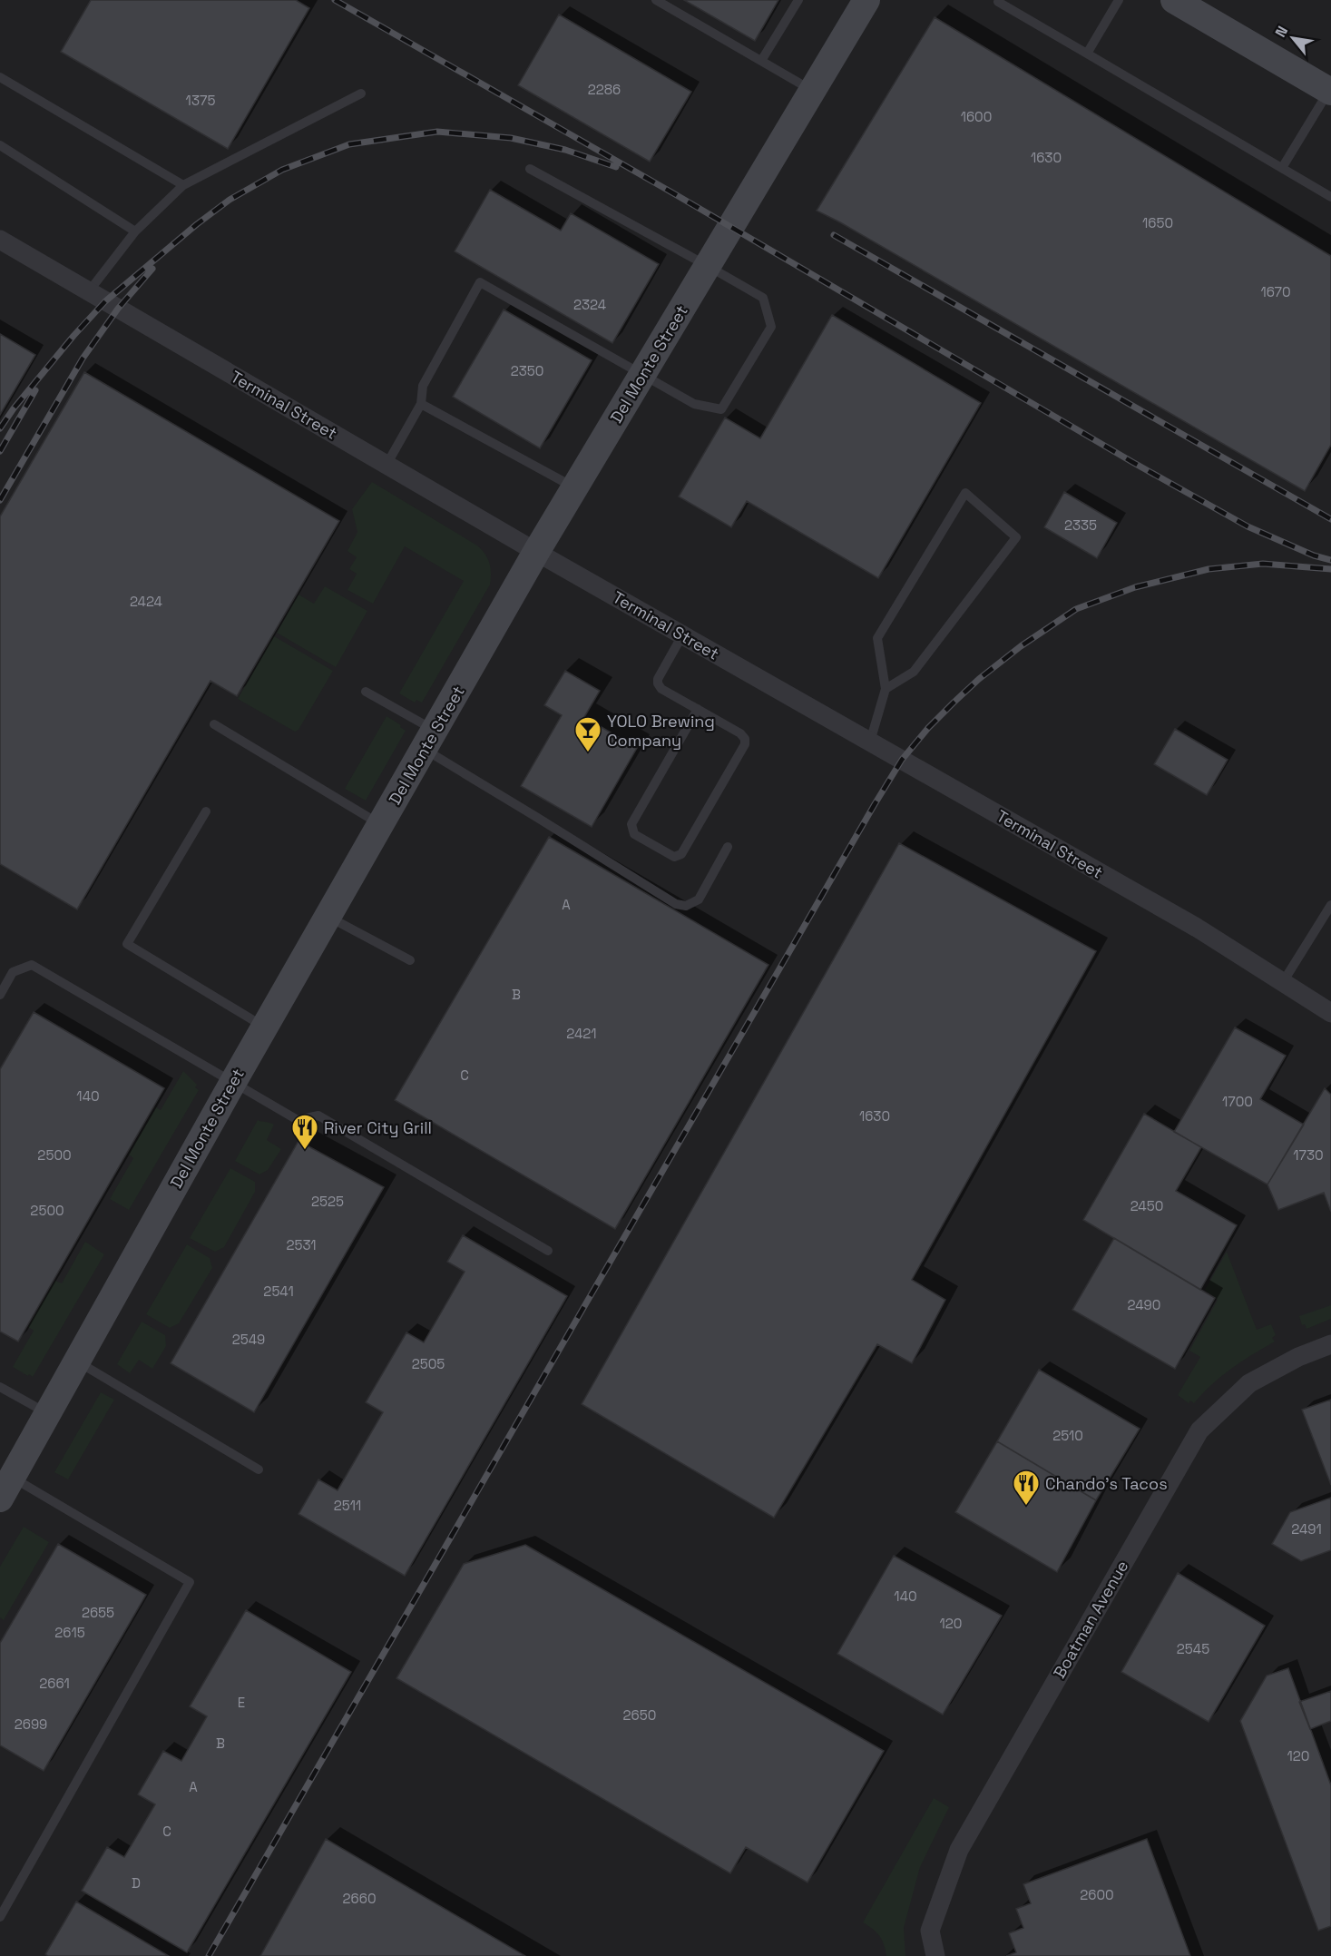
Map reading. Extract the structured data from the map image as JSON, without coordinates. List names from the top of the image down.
{
  "streets": {
    "street": ["Del Monte Street", "Terminal Street", "Boatman Avenue"]
  },
  "crossings": [
    ["Del Monte Street", "Terminal Street"]
  ],
  "places": {
    "bar": ["YOLO Brewing Company"],
    "restaurant": ["River City Grill", "Chando's Tacos"]
  },
  "house_numbers": [
    "2286",
    "1375",
    "1600",
    "1630",
    "1650",
    "1670",
    "2324",
    "2350",
    "2335",
    "2424",
    "A",
    "B",
    "2421",
    "C",
    "140",
    "1700",
    "1630",
    "2500",
    "1730",
    "2525",
    "2450",
    "2500",
    "2531",
    "2541",
    "2490",
    "2549",
    "2505",
    "2510",
    "2511",
    "2491",
    "140",
    "2655",
    "120",
    "2615",
    "2545",
    "2661",
    "E",
    "2650",
    "2699",
    "B",
    "120",
    "A",
    "C",
    "D",
    "2600",
    "2660"
  ],
  "north": "top left"
}
